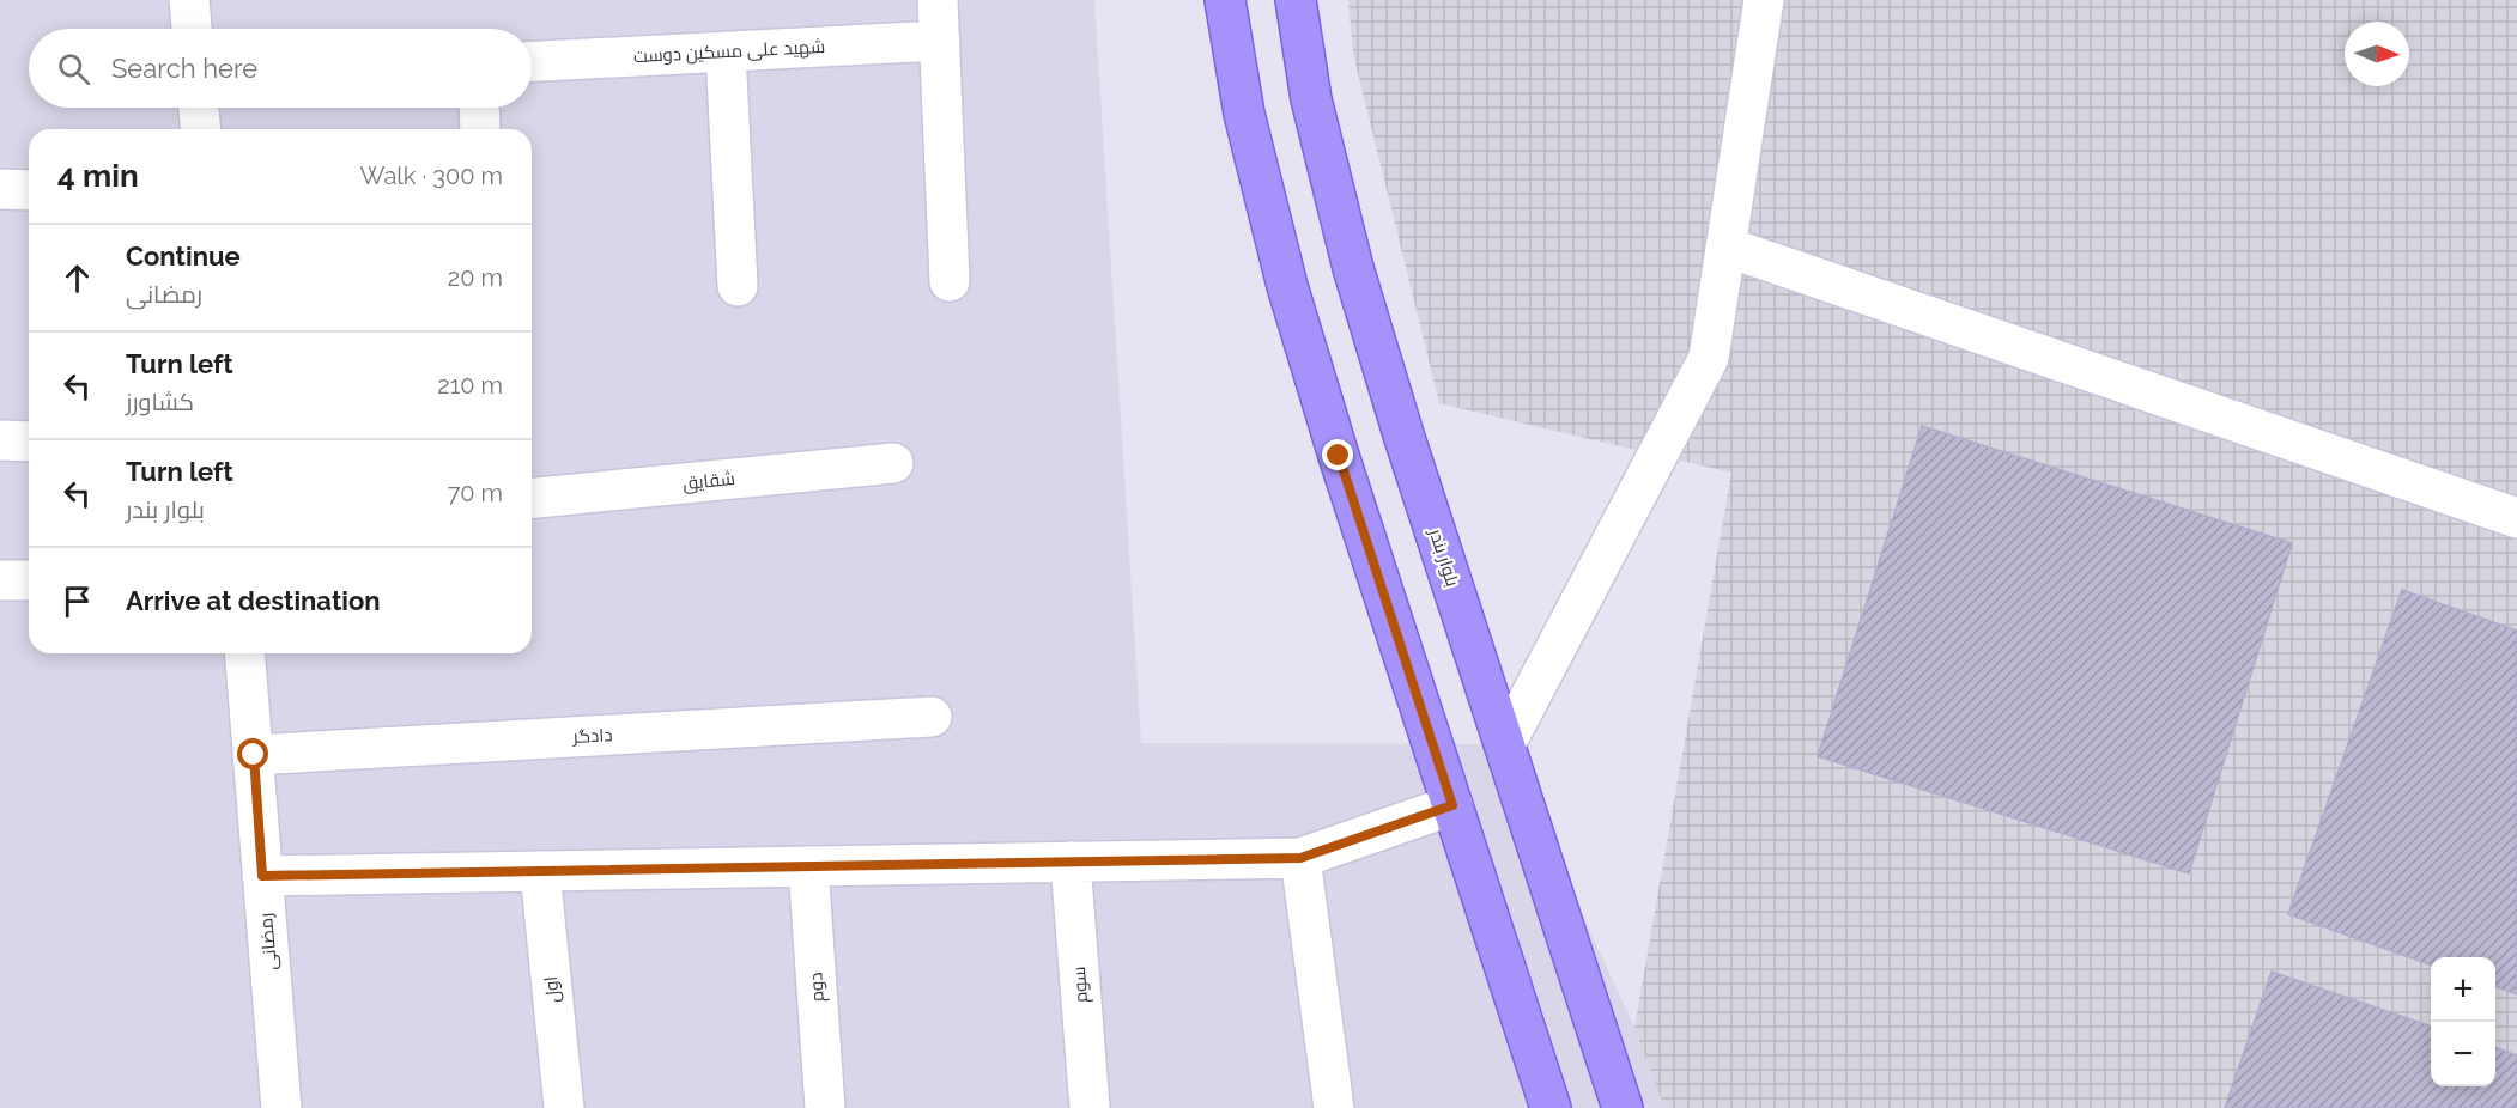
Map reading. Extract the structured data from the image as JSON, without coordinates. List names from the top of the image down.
{
  "streets": {
    "main road": ["بلوار بندر"],
    "street": [
      "شهید علی مسکین دوست",
      "شقایق",
      "دادگر",
      "رمضانی",
      "سوم",
      "دوم",
      "اول"
    ]
  },
  "crossings": [
    ["دادگر", "رمضانی"]
  ],
  "north": "right",
  "page": {
    "search": "Search here",
    "heading": ["4 min", "Walk · 300 m"],
    "list": [
      ["Continue", "رمضانی", "20 m"],
      ["Turn left", "کشاورز", "210 m"],
      ["Turn left", "بلوار بندر", "70 m"],
      "Arrive at destination"
    ],
    "map_buttons": ["+", "−"]
  }
}
